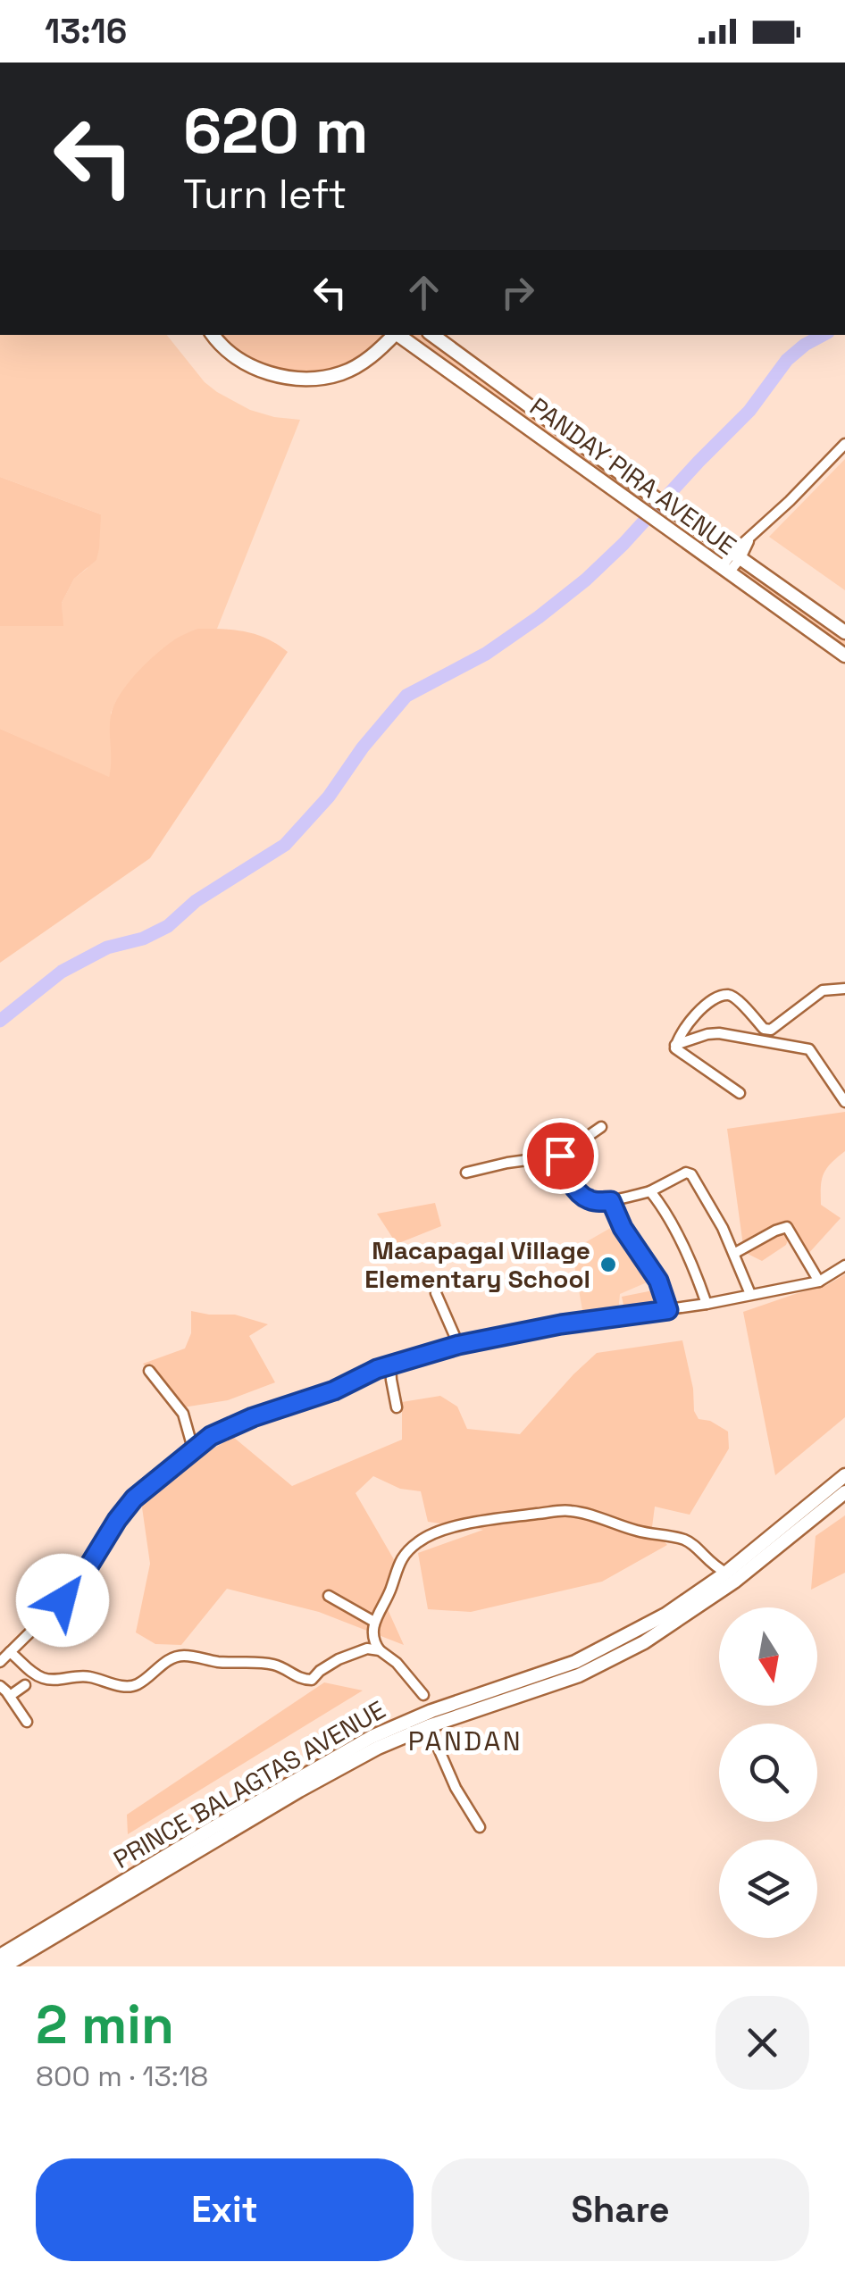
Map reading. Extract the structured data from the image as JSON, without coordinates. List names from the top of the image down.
{
  "streets": {
    "main road": ["PANDAY PIRA AVENUE", "PRINCE BALAGTAS AVENUE"]
  },
  "districts": ["PANDAN"],
  "places": ["Macapagal Village Elementary School"],
  "north": "bottom",
  "page": {
    "status": "13:16",
    "turn": ["620 m", "Turn left"],
    "heading": ["2 min", "800 m · 13:18"],
    "buttons": ["Exit", "Share"]
  }
}
